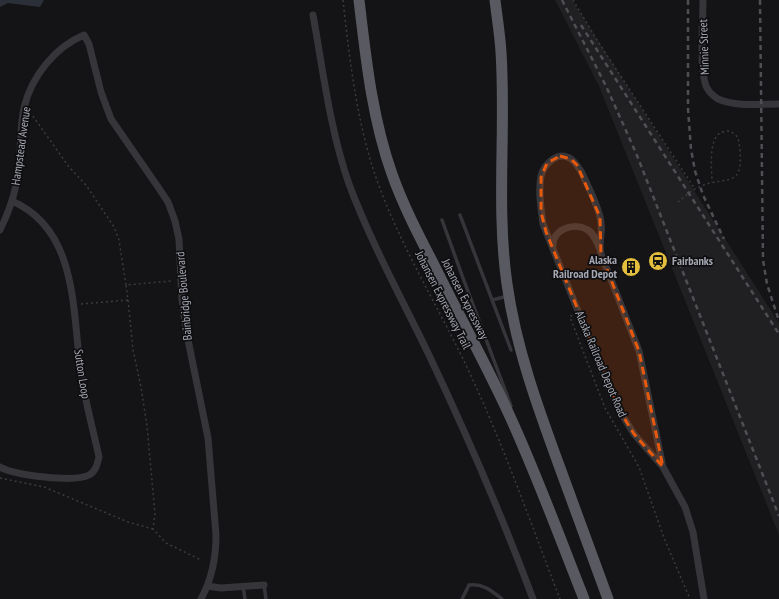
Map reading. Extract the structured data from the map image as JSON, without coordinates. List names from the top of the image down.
{
  "streets": {
    "highway": ["Johansen Expressway"],
    "street": [
      "Minnie Street",
      "Hampstead Avenue",
      "Bainbridge Boulevard",
      "Alaska Railroad Depot Road",
      "Sutton Loop"
    ],
    "path": ["Johansen Expressway Trail"]
  },
  "crossings": [
    ["Hampstead Avenue", "Bainbridge Boulevard"],
    ["Hampstead Avenue", "Sutton Loop"]
  ],
  "places": {
    "station": ["Fairbanks"],
    "building": ["Alaska Railroad Depot"]
  }
}
